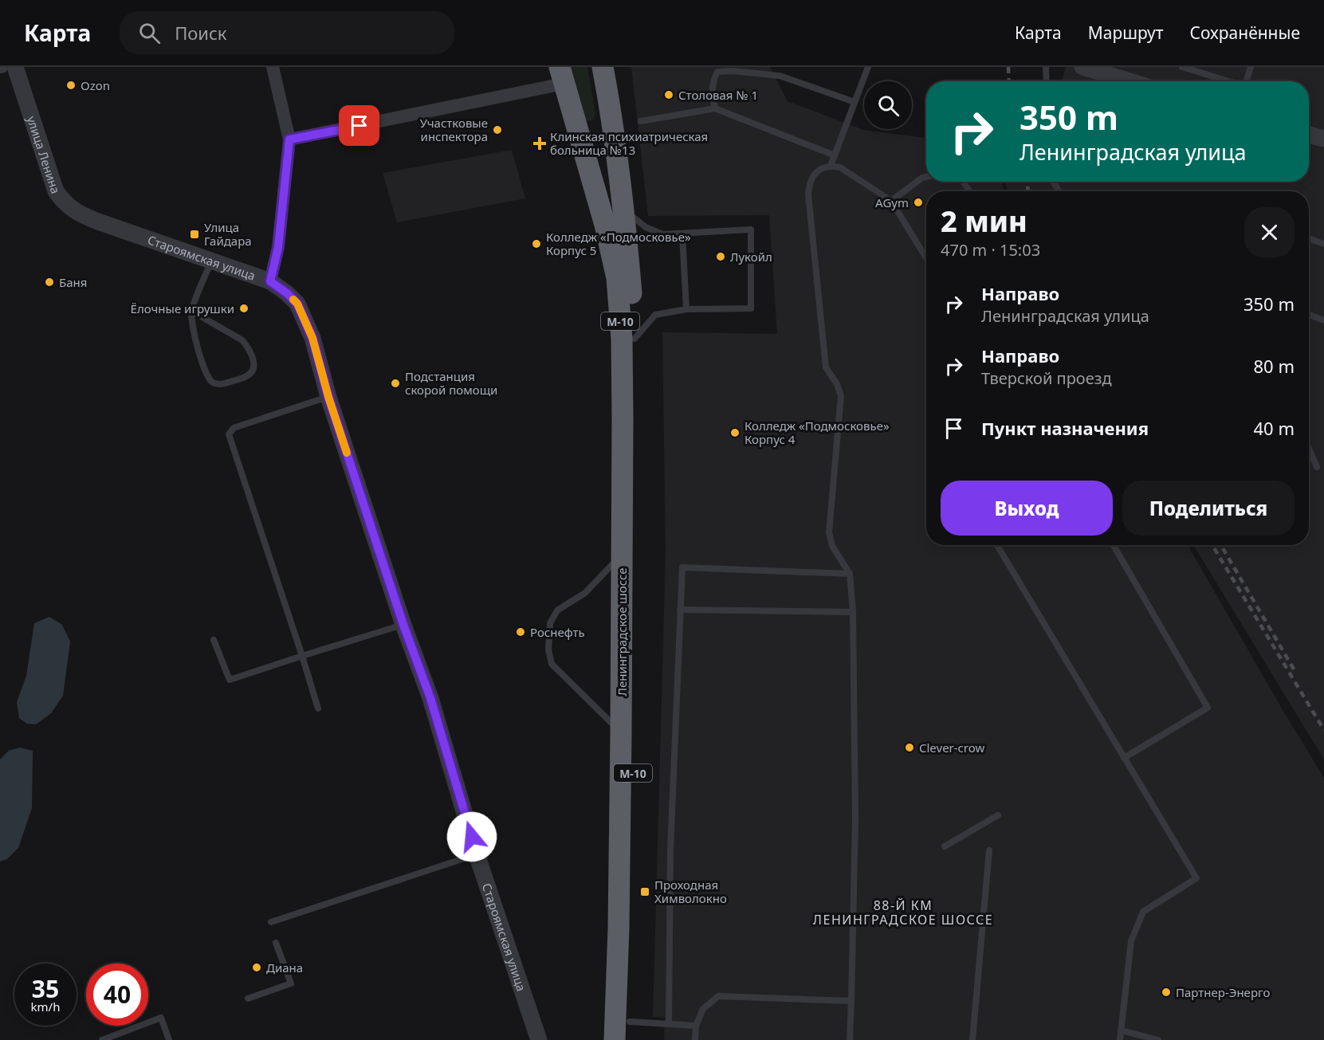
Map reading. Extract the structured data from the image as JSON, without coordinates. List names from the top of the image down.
{
  "streets": {
    "highway": ["М-10", "Ленинградское шоссе"],
    "street": ["улица Ленина", "Староямская улица"]
  },
  "crossings": [
    ["улица Ленина", "Староямская улица"],
    ["М-10", "Ленинградское шоссе"]
  ],
  "districts": ["88-Й КМ ЛЕНИНГРАДСКОЕ ШОССЕ"],
  "places": {
    "other": [
      "Ozon",
      "Столовая № 1",
      "Участковые инспектора",
      "AGym",
      "Колледж «Подмосковье» Корпус 5",
      "Лукойл",
      "Баня",
      "Ёлочные игрушки",
      "Подстанция скорой помощи",
      "Колледж «Подмосковье» Корпус 4",
      "Роснефть",
      "Clever-crow",
      "Диана",
      "Партнер-Энерго"
    ],
    "health": ["Клинская психиатрическая больница №13"],
    "transit": ["Улица Гайдара", "Проходная Химволокно"]
  },
  "page": {
    "header": "Карта",
    "search": "Поиск",
    "nav": ["Карта", "Маршрут", "Сохранённые"],
    "turn": ["350 m", "Ленинградская улица"],
    "heading": ["2 мин", "470 m · 15:03"],
    "list": [
      {
        "name": "Направо",
        "note": "Ленинградская улица",
        "value": "350 m"
      },
      {
        "name": "Направо",
        "note": "Тверской проезд",
        "value": "80 m"
      },
      {
        "name": "Пункт назначения",
        "value": "40 m"
      }
    ],
    "buttons": ["Выход", "Поделиться"],
    "speed": "35 km/h",
    "limit": "40"
  }
}
